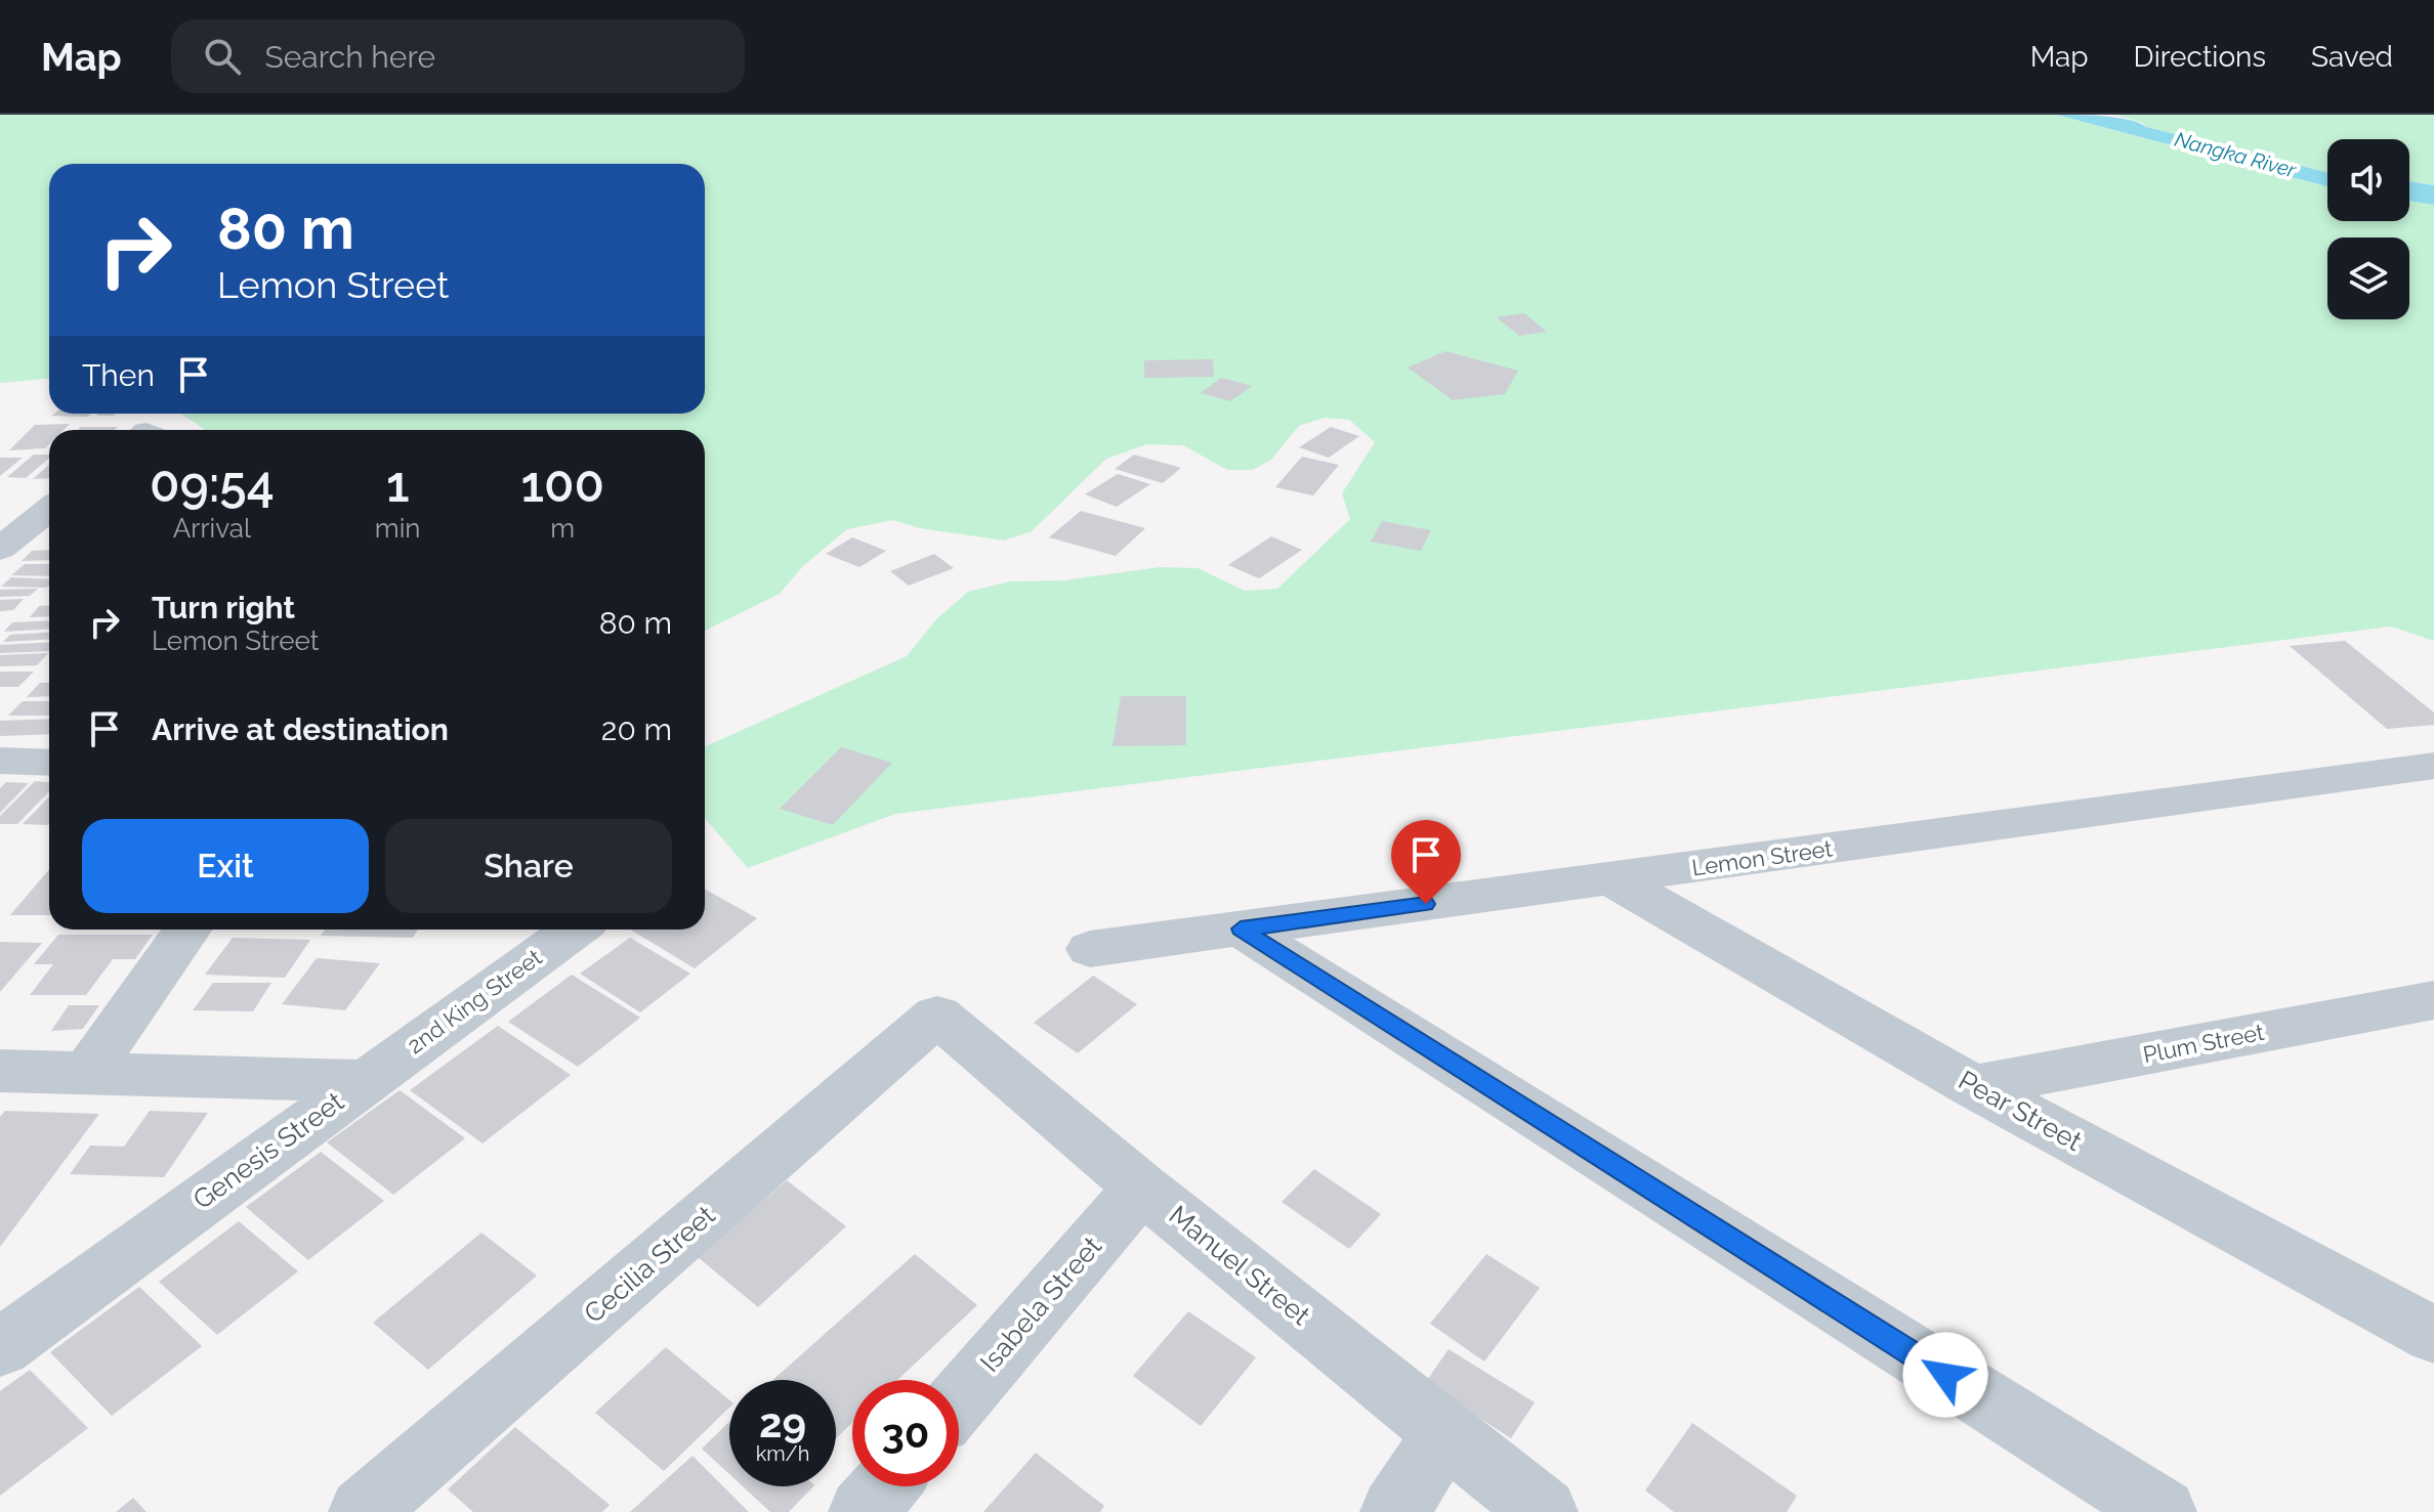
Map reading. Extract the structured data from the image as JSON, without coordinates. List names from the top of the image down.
{
  "streets": {
    "street": [
      "Lemon Street",
      "2nd King Street",
      "Plum Street",
      "Pear Street",
      "Genesis Street",
      "Cecilia Street",
      "Manuel Street",
      "Isabela Street"
    ]
  },
  "crossings": [
    ["Lemon Street", "Pear Street"],
    ["2nd King Street", "Genesis Street"],
    ["Plum Street", "Pear Street"],
    ["Cecilia Street", "Manuel Street"],
    ["Manuel Street", "Isabela Street"]
  ],
  "water": ["Nangka River"],
  "page": {
    "header": "Map",
    "search": "Search here",
    "nav": ["Map", "Directions", "Saved"],
    "turn": ["80 m", "Lemon Street"],
    "then": "Then",
    "eta": [
      "09:54",
      "Arrival",
      "1",
      "min",
      "100",
      "m"
    ],
    "list": [
      {
        "name": "Turn right",
        "note": "Lemon Street",
        "value": "80 m"
      },
      {
        "name": "Arrive at destination",
        "value": "20 m"
      }
    ],
    "buttons": ["Exit", "Share"],
    "speed": "29 km/h",
    "limit": "30"
  }
}
